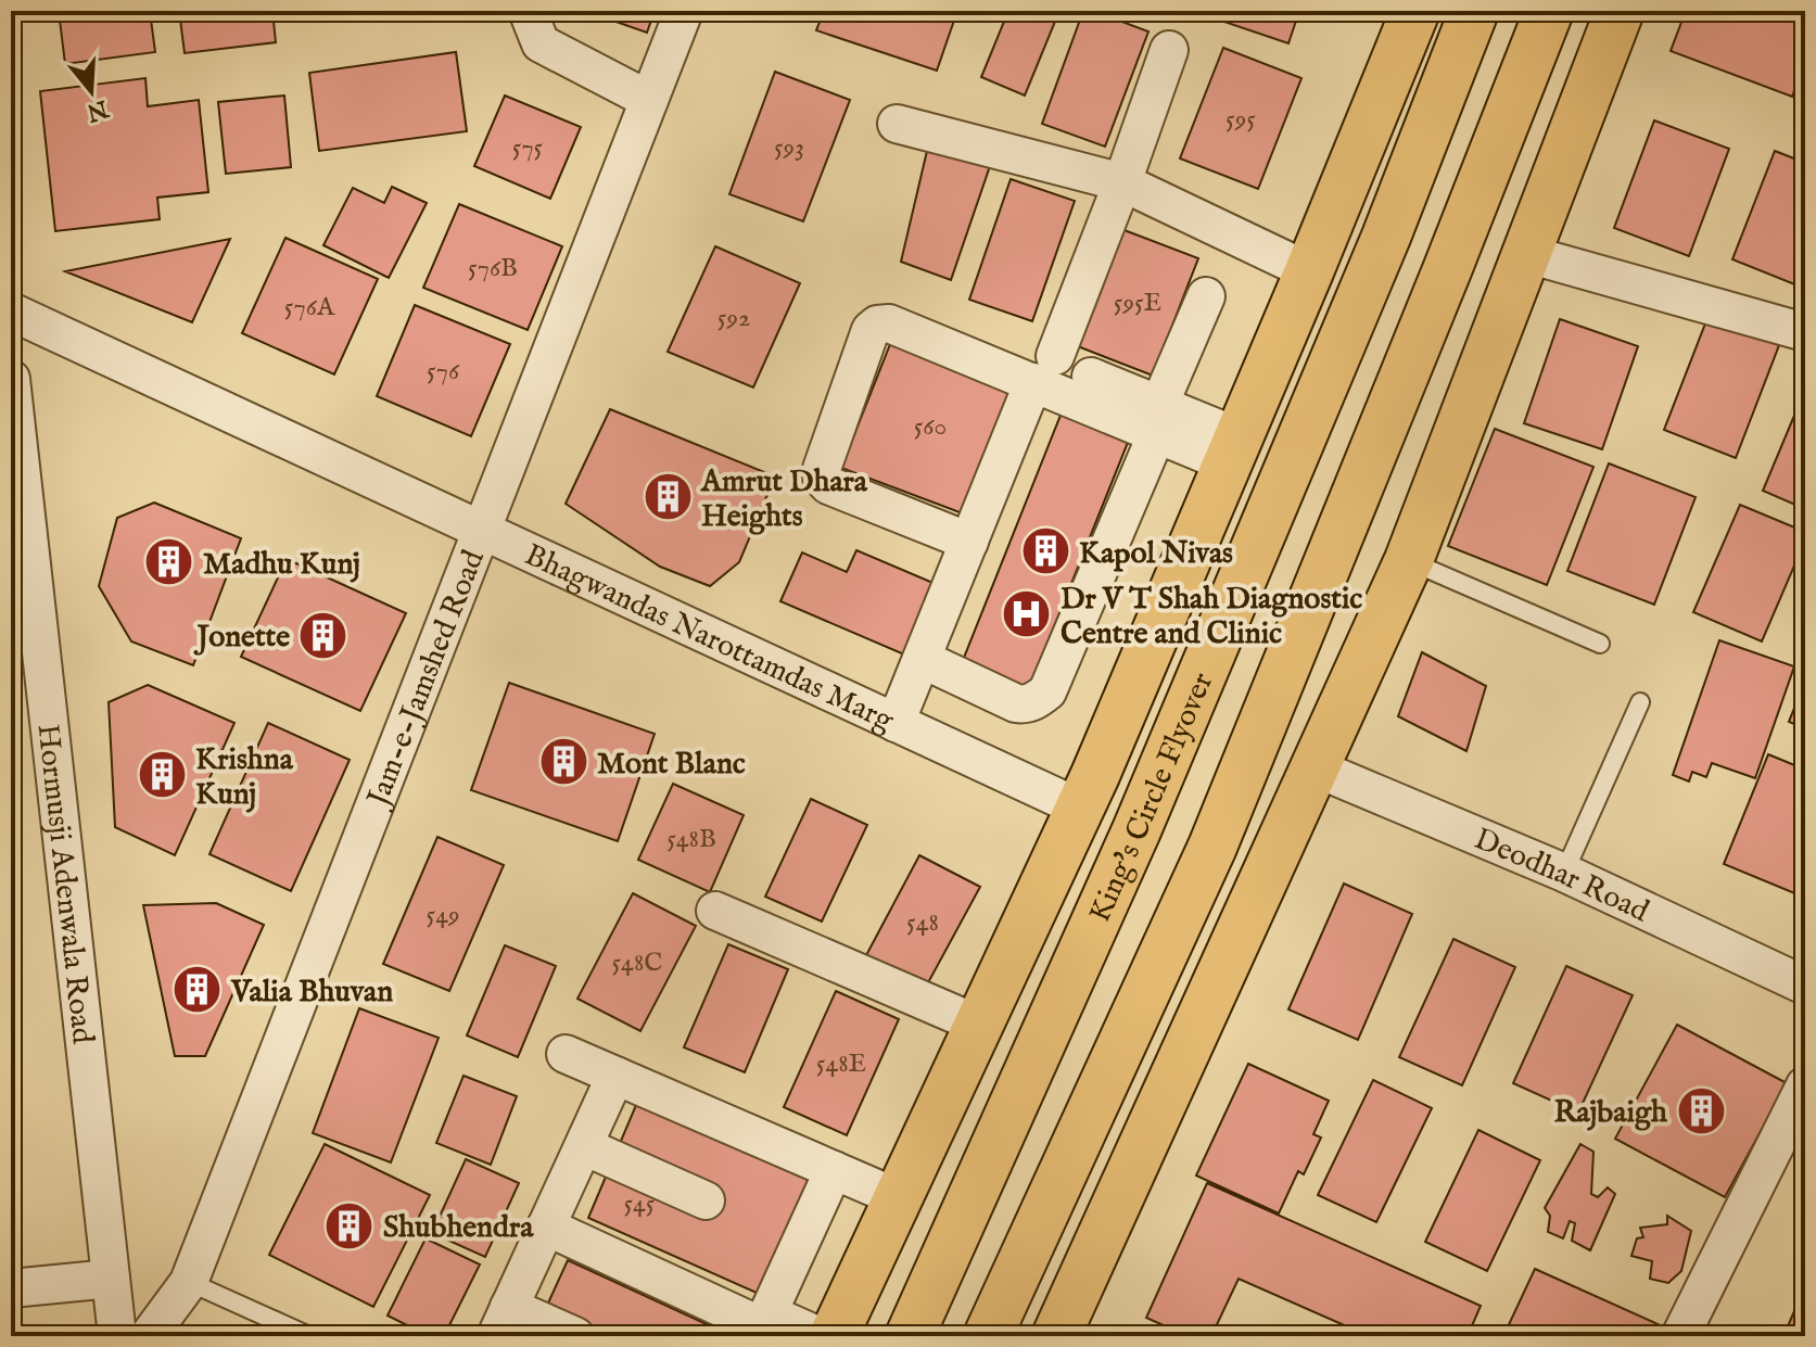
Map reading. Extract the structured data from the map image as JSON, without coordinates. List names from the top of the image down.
{
  "streets": {
    "highway": ["King's Circle Flyover"],
    "street": [
      "Bhagwandas Narottamdas Marg",
      "Jam-e-Jamshed Road",
      "Deodhar Road",
      "Hormusji Adenwala Road"
    ]
  },
  "crossings": [
    ["Bhagwandas Narottamdas Marg", "Jam-e-Jamshed Road"]
  ],
  "places": {
    "building": [
      "Amrut Dhara Heights",
      "Kapol Nivas",
      "Madhu Kunj",
      "Jonette",
      "Mont Blanc",
      "Krishna Kunj",
      "Valia Bhuvan",
      "Rajbaigh",
      "Shubhendra"
    ],
    "hospital": ["Dr V T Shah Diagnostic Centre and Clinic"]
  },
  "house_numbers": [
    "595",
    "575",
    "593",
    "576B",
    "595E",
    "576A",
    "592",
    "576",
    "560",
    "548B",
    "549",
    "548",
    "548C",
    "548E",
    "545"
  ],
  "north": "bottom"
}
